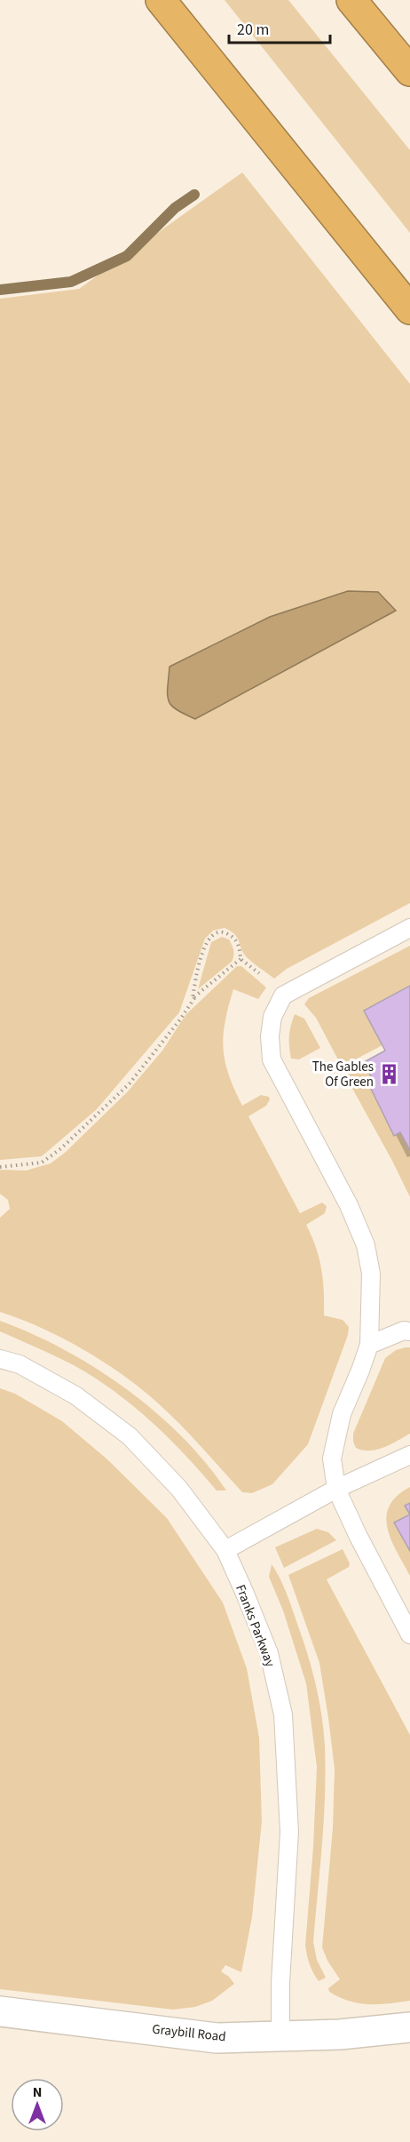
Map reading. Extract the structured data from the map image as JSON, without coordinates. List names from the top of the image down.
{
  "streets": {
    "street": ["Graybill Road"],
    "lane": ["Franks Parkway"]
  },
  "crossings": [
    ["Franks Parkway", "Graybill Road"]
  ],
  "places": {
    "building": ["The Gables Of Green"]
  },
  "scale_bar": "20 m",
  "north": "top"
}
